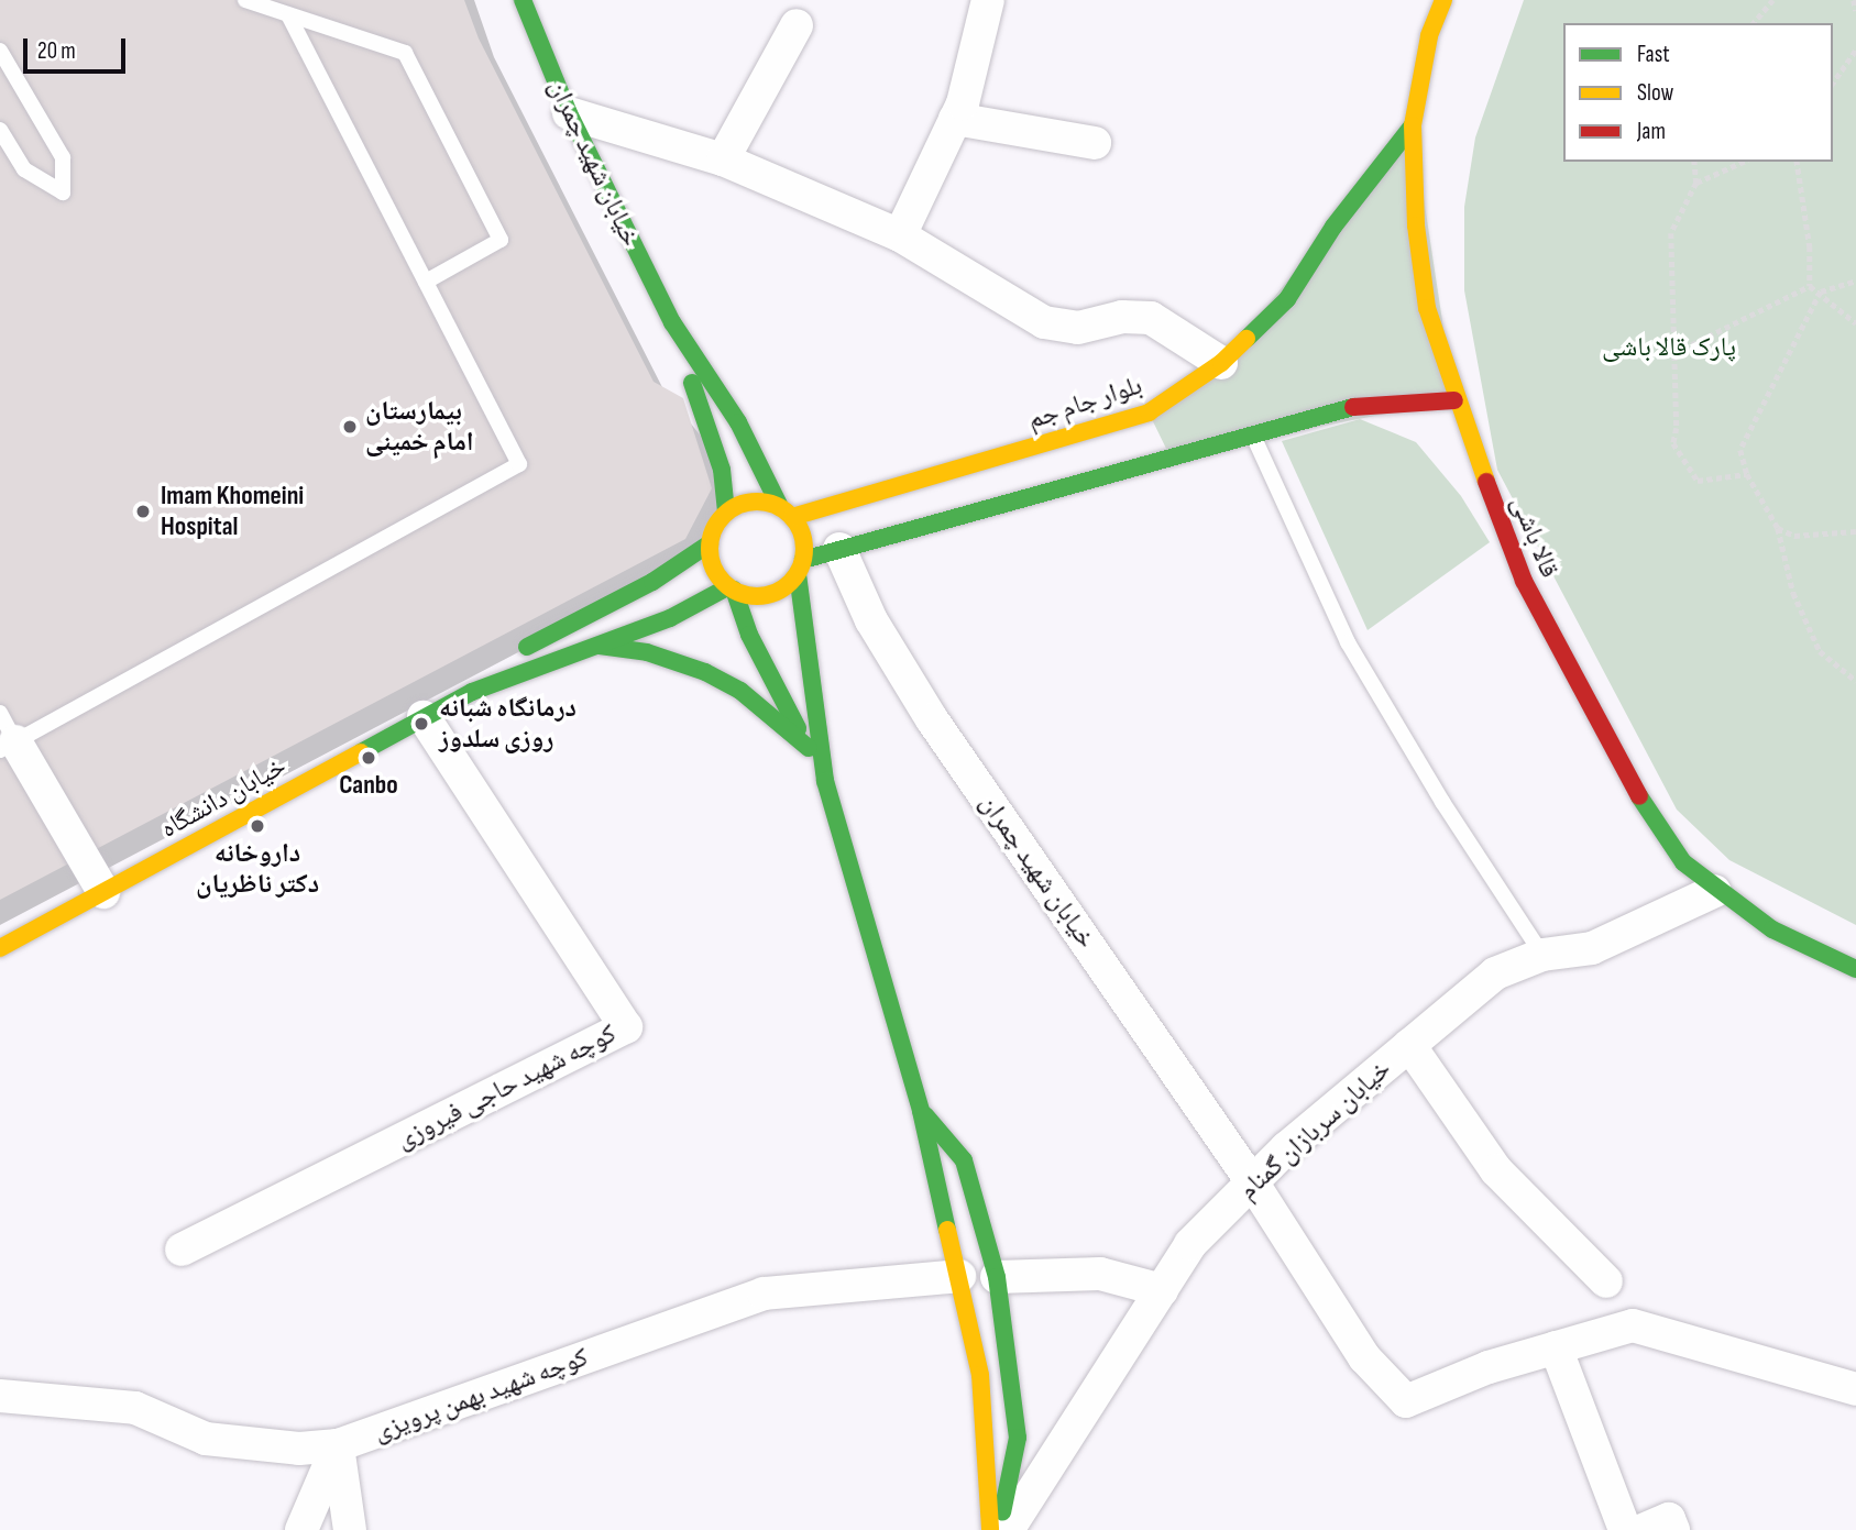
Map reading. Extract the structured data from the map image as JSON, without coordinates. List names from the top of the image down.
{
  "streets": {
    "main road": [
      "خیابان شهید چمران",
      "بلوار جام جم",
      "قالا باشی",
      "خیابان دانشگاه"
    ],
    "street": ["کوچه شهید حاجی فیروزی", "خیابان سربازان گمنام", "کوچه شهید بهمن پرویزی"]
  },
  "crossings": [
    ["خیابان شهید چمران", "بلوار جام جم"],
    ["خیابان شهید چمران", "خیابان دانشگاه"],
    ["خیابان شهید چمران", "خیابان سربازان گمنام"],
    ["بلوار جام جم", "قالا باشی"],
    ["بلوار جام جم", "خیابان دانشگاه"],
    ["قالا باشی", "خیابان سربازان گمنام"],
    ["خیابان دانشگاه", "کوچه شهید حاجی فیروزی"]
  ],
  "parks": ["پارک قالا باشی"],
  "places": [
    "بیمارستان امام خمینی",
    "Imam Khomeini Hospital",
    "درمانگاه شبانه روزی سلدوز",
    "Canbo",
    "داروخانه دکتر ناظریان"
  ],
  "legend": ["Fast", "Slow", "Jam"],
  "scale_bar": "20 m"
}
